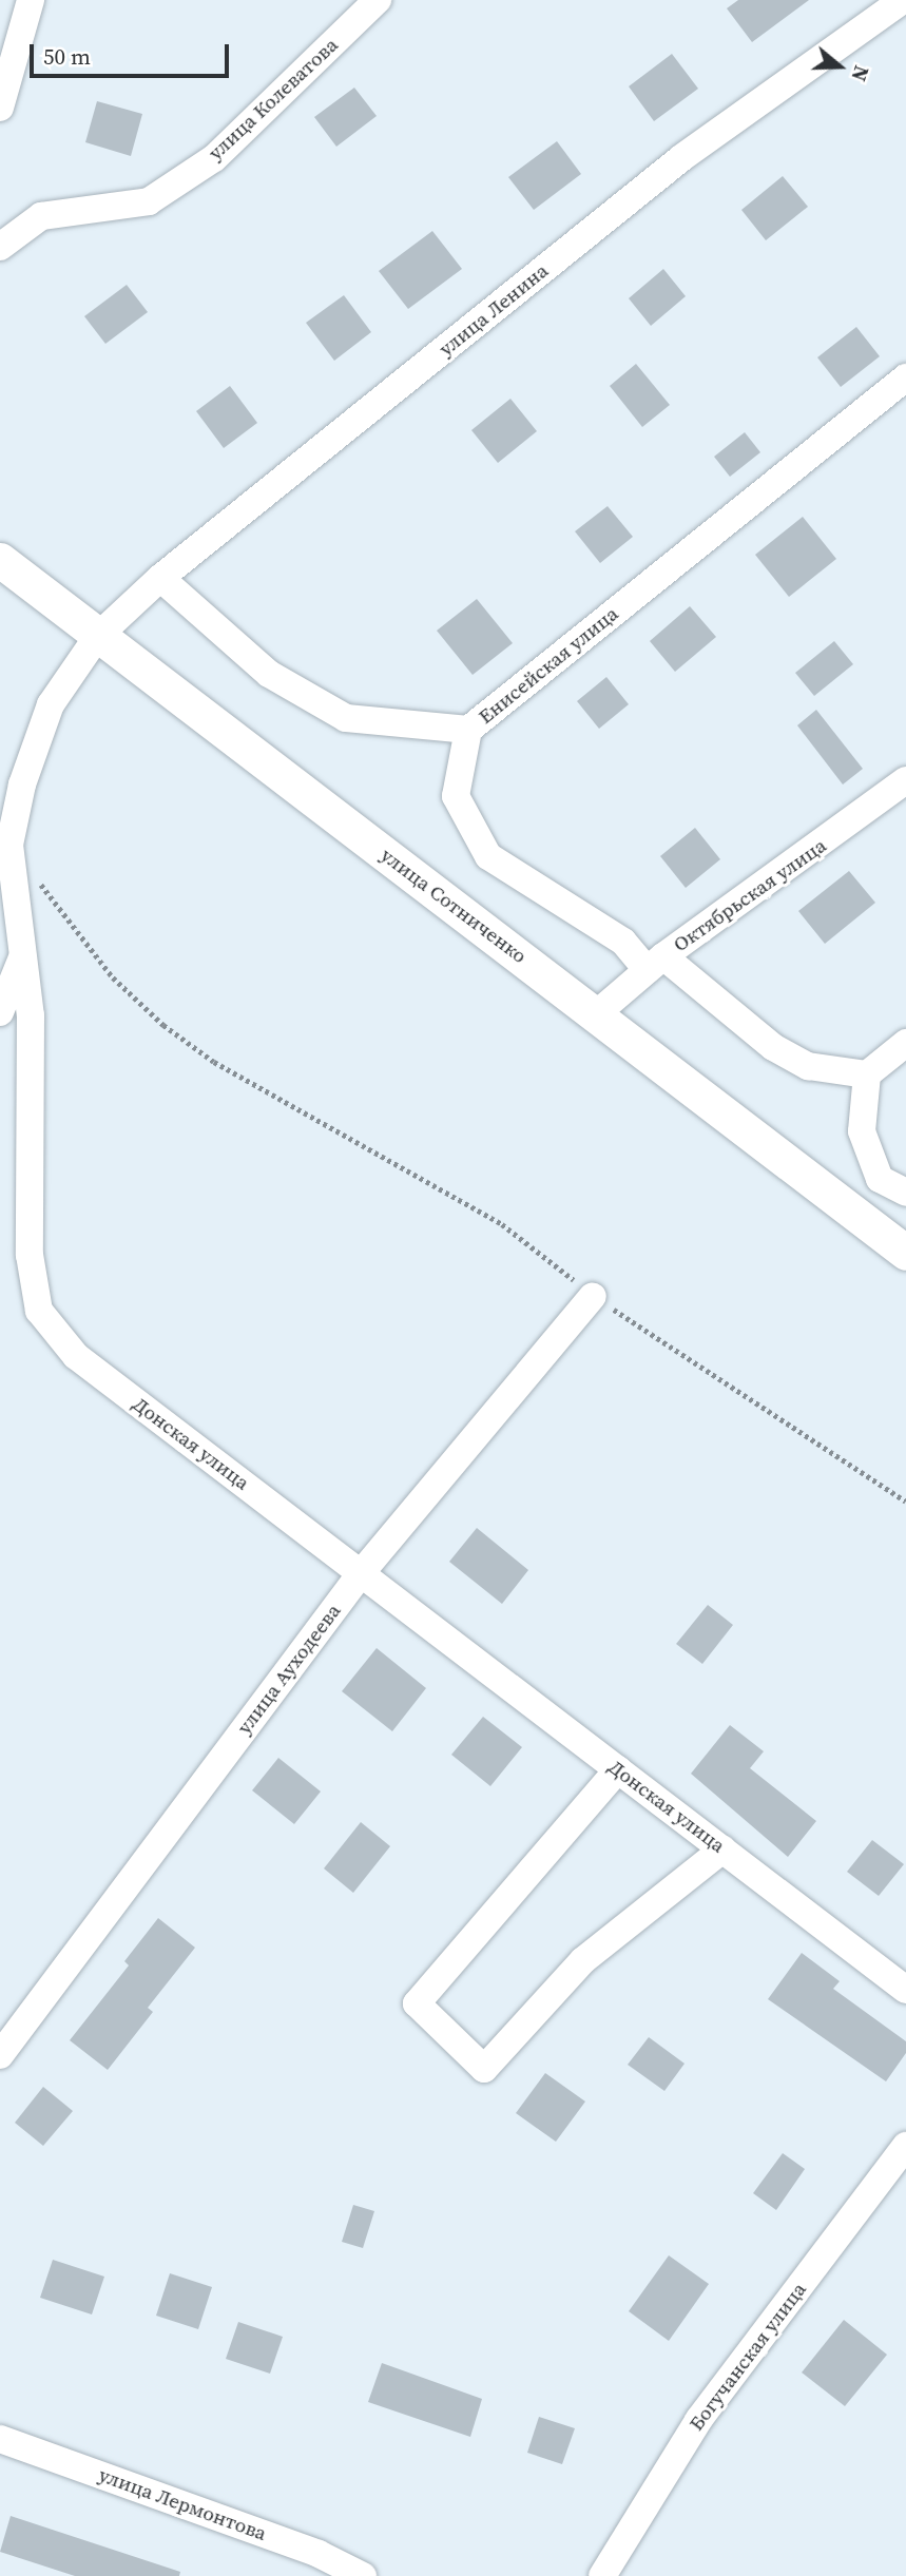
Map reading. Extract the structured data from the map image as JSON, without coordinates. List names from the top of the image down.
{
  "streets": {
    "main road": ["улица Сотниченко"],
    "street": [
      "улица Колеватова",
      "улица Ленина",
      "Енисейская улица",
      "Октябрьская улица",
      "Донская улица",
      "улица Ауходеева",
      "Богучанская улица",
      "улица Лермонтова"
    ]
  },
  "crossings": [
    ["улица Ленина", "Енисейская улица"],
    ["улица Ленина", "улица Сотниченко"],
    ["улица Ленина", "Донская улица"],
    ["Октябрьская улица", "улица Сотниченко"],
    ["улица Сотниченко", "Донская улица"],
    ["Донская улица", "улица Ауходеева"]
  ],
  "scale_bar": "50 m",
  "north": "right"
}
